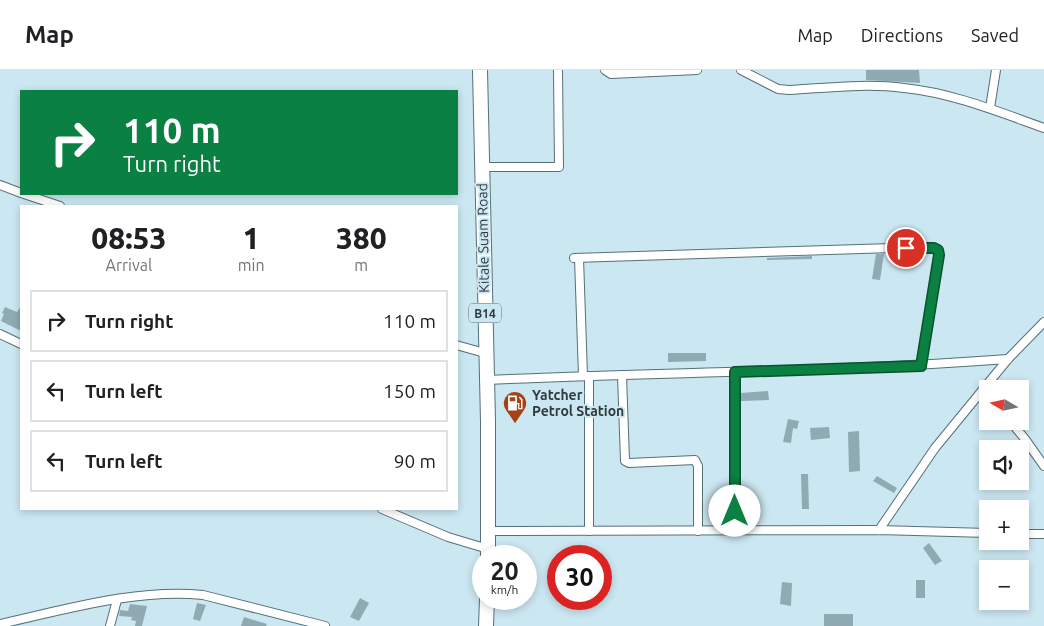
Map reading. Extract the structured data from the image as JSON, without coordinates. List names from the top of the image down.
{
  "streets": {
    "highway": ["Kitale Suam Road", "B14"]
  },
  "places": {
    "fuel station": ["Yatcher Petrol Station"]
  },
  "north": "left",
  "page": {
    "header": "Map",
    "nav": ["Map", "Directions", "Saved"],
    "turn": ["110 m", "Turn right"],
    "eta": [
      "08:53",
      "Arrival",
      "1",
      "min",
      "380",
      "m"
    ],
    "list": [
      {
        "name": "Turn right",
        "value": "110 m"
      },
      {
        "name": "Turn left",
        "value": "150 m"
      },
      {
        "name": "Turn left",
        "value": "90 m"
      }
    ],
    "map_buttons": ["+", "−"],
    "speed": "20 km/h",
    "limit": "30"
  }
}
